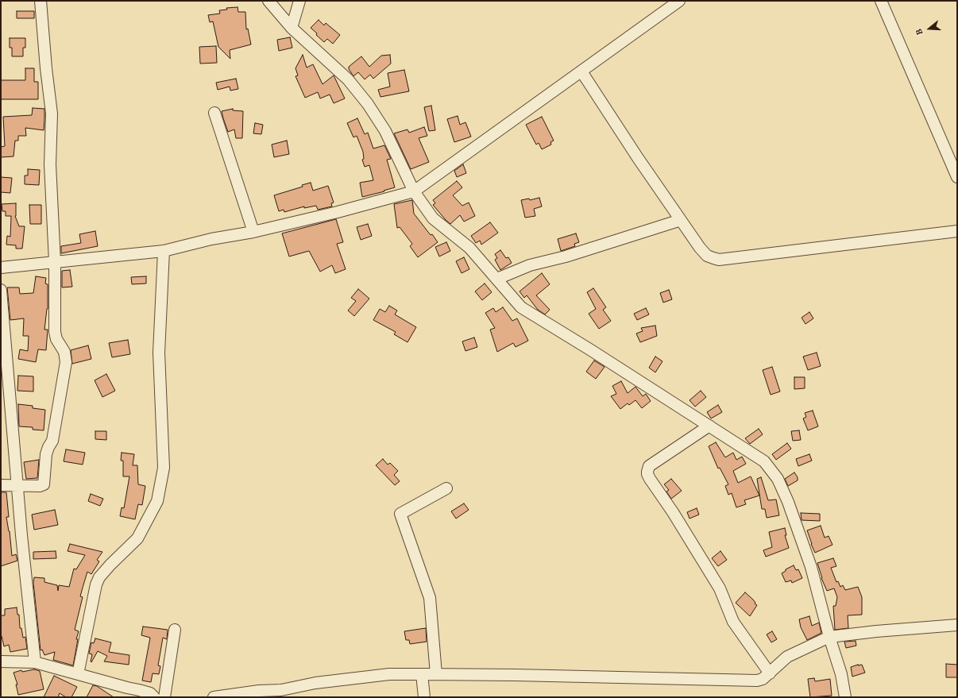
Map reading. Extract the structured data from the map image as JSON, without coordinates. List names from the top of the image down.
{
  "north": "left"
}
